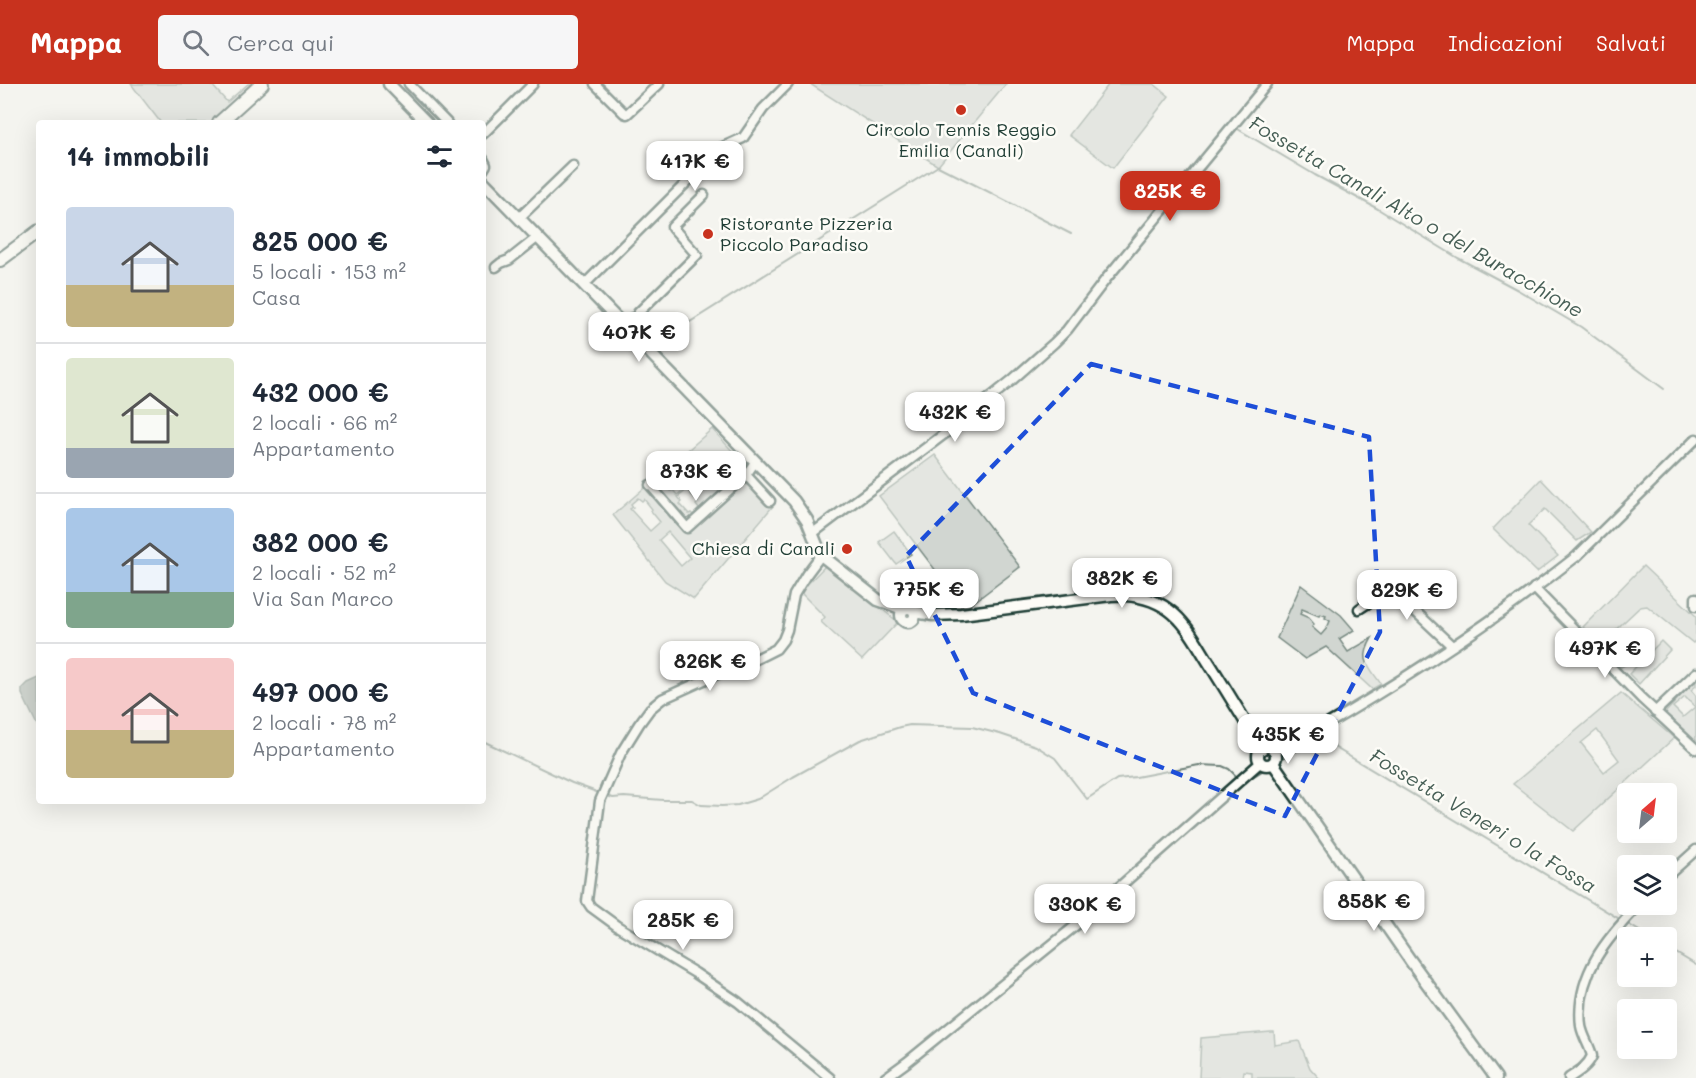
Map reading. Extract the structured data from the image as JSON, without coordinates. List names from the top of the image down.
{
  "water": ["Fossetta Canali Alto o del Buracchione", "Fossetta Veneri o la Fossa"],
  "places": ["Circolo Tennis Reggio Emilia (Canali)", "Ristorante Pizzeria Piccolo Paradiso", "Chiesa di Canali"],
  "north": "top right",
  "page": {
    "header": "Mappa",
    "search": "Cerca qui",
    "nav": ["Mappa", "Indicazioni", "Salvati"],
    "heading": "14 immobili",
    "price": [
      "417K €",
      "825K €",
      "407K €",
      "432K €",
      "873K €",
      "382K €",
      "775K €",
      "829K €",
      "497K €",
      "826K €",
      "435K €",
      "858K €",
      "330K €",
      "285K €"
    ],
    "list": [
      {
        "name": "825 000 €",
        "note": "5 locali · 153 m² · Casa"
      },
      {
        "name": "432 000 €",
        "note": "2 locali · 66 m² · Appartamento"
      },
      {
        "name": "382 000 €",
        "note": "2 locali · 52 m² · Via San Marco"
      },
      {
        "name": "497 000 €",
        "note": "2 locali · 78 m² · Appartamento"
      }
    ],
    "map_buttons": ["+", "−"]
  }
}
